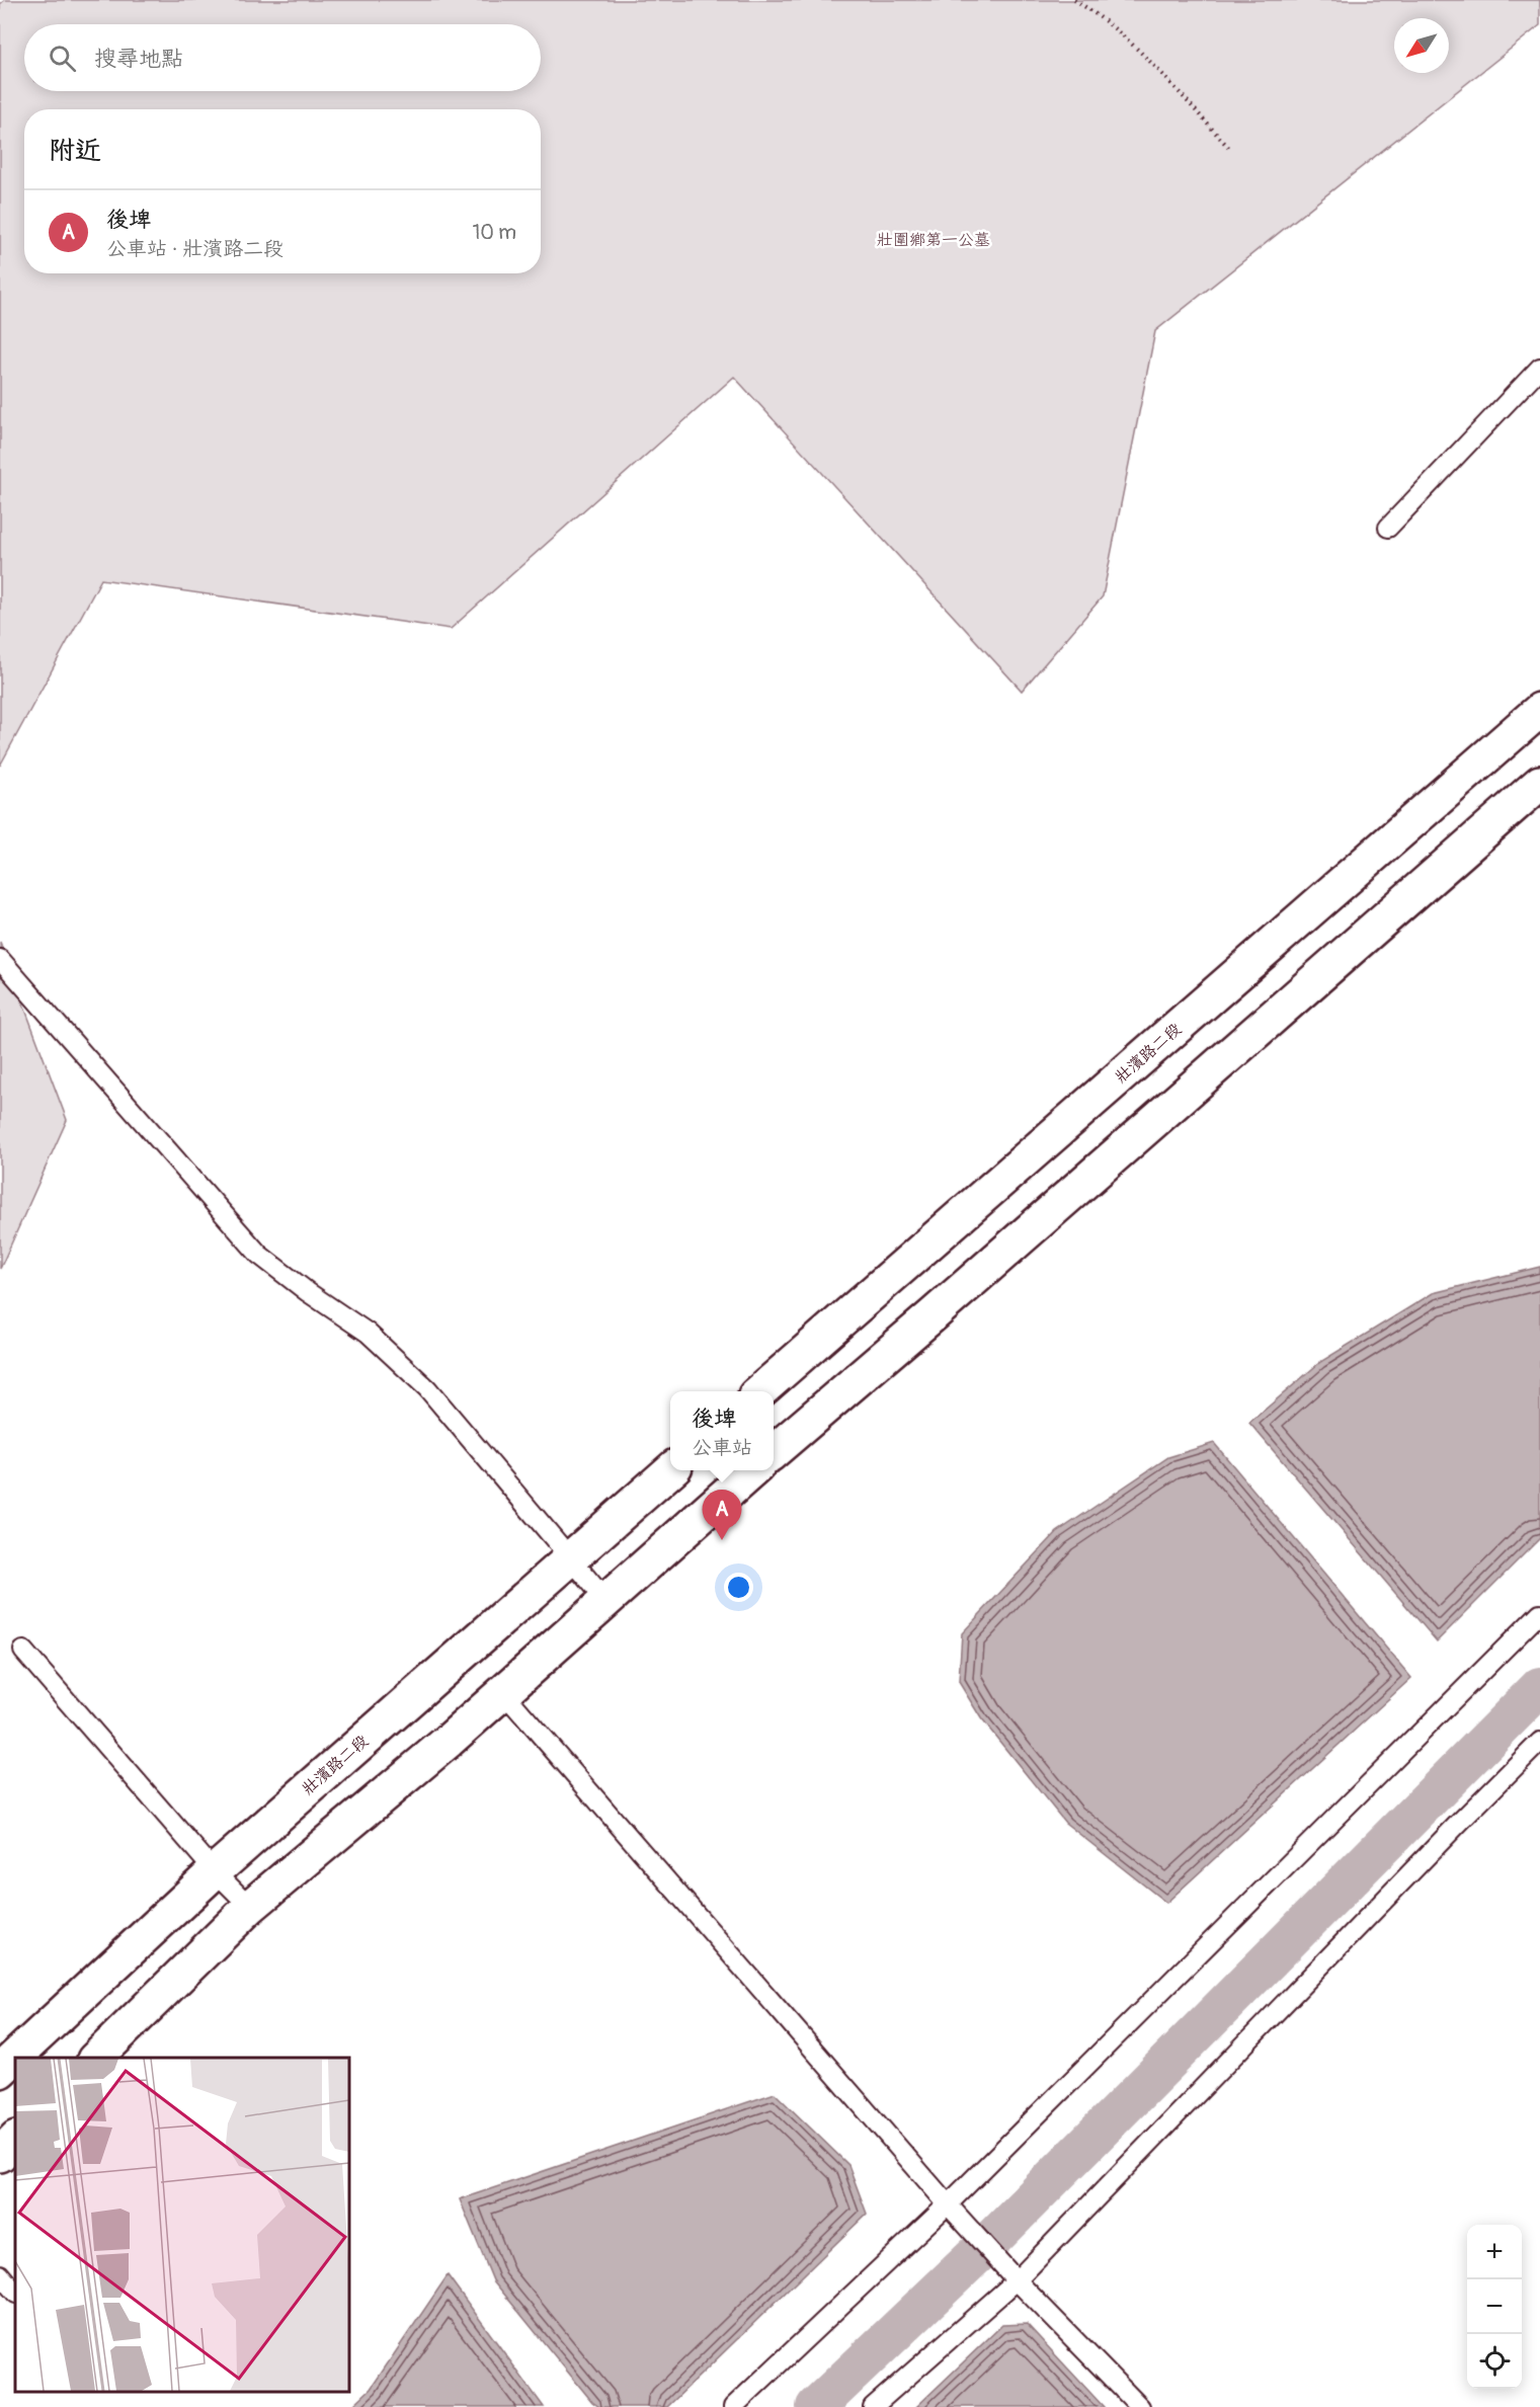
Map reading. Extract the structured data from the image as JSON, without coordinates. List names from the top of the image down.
{
  "streets": {
    "main road": ["壯濱路二段"]
  },
  "parks": ["壯圍鄉第一公墓"],
  "north": "bottom left",
  "page": {
    "search": "搜尋地點",
    "heading": "附近",
    "list": [
      {
        "mark": "A",
        "name": "後埤",
        "note": "公車站 · 壯濱路二段",
        "value": "10 m"
      }
    ],
    "popup": ["後埤", "公車站"],
    "pins": "A",
    "map_buttons": ["+", "−"]
  }
}
